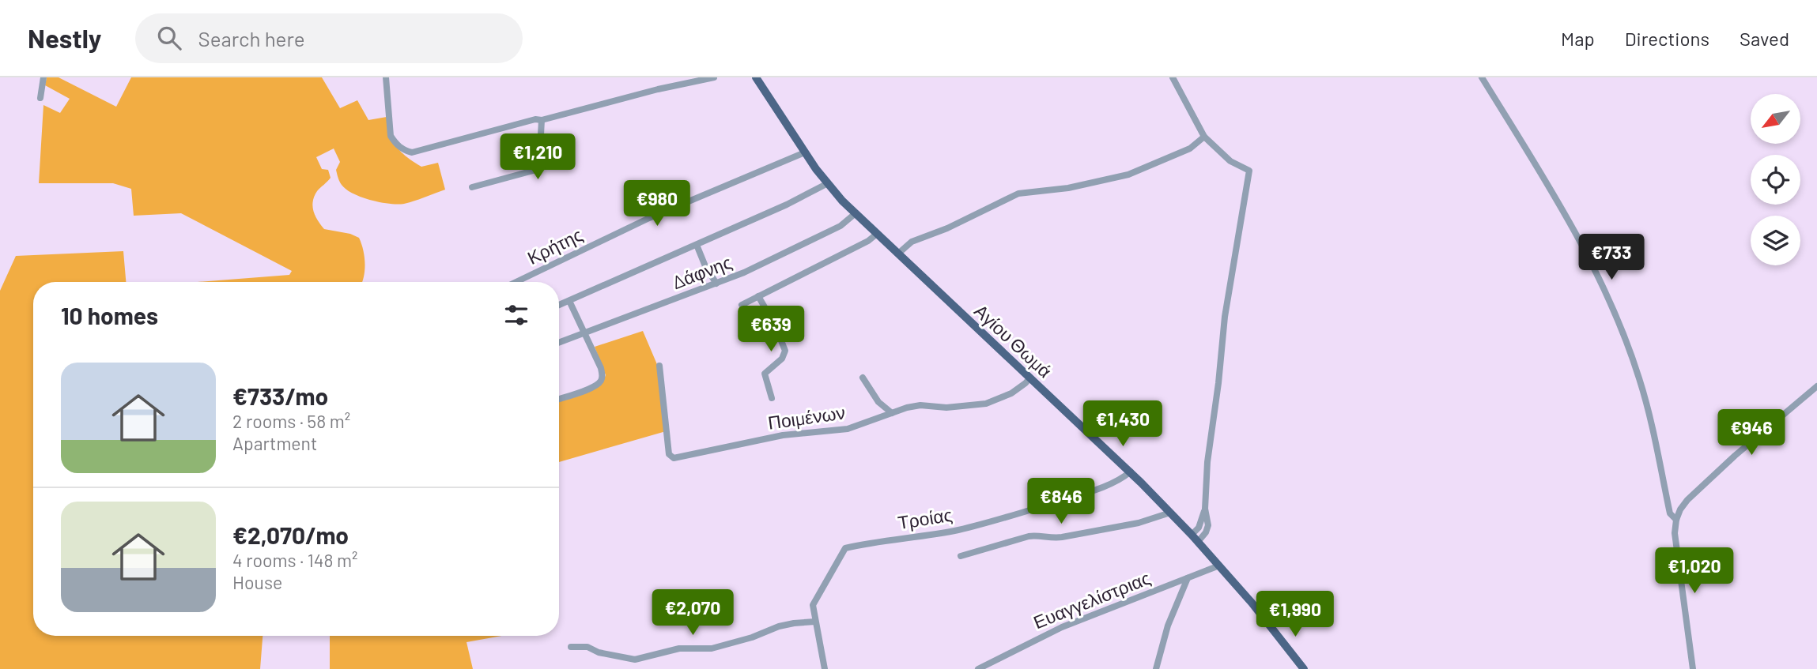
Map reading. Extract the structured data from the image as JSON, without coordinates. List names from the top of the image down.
{
  "streets": {
    "main road": ["Αγίου Θωμά"],
    "street": [
      "Κρήτης",
      "Δάφνης",
      "Ποιμένων",
      "Τροίας",
      "Ευαγγελίστριας"
    ]
  },
  "crossings": [
    ["Κρήτης", "Αγίου Θωμά"],
    ["Δάφνης", "Αγίου Θωμά"],
    ["Αγίου Θωμά", "Ποιμένων"],
    ["Αγίου Θωμά", "Τροίας"],
    ["Αγίου Θωμά", "Ευαγγελίστριας"]
  ],
  "north": "bottom left",
  "page": {
    "header": "Nestly",
    "search": "Search here",
    "nav": ["Map", "Directions", "Saved"],
    "price": [
      "€1,210",
      "€980",
      "€733",
      "€639",
      "€1,430",
      "€946",
      "€846",
      "€1,020",
      "€2,070",
      "€1,990"
    ],
    "heading": "10 homes",
    "list": [
      {
        "name": "€733/mo",
        "note": "2 rooms · 58 m² · Apartment"
      },
      {
        "name": "€2,070/mo",
        "note": "4 rooms · 148 m² · House"
      }
    ]
  }
}
